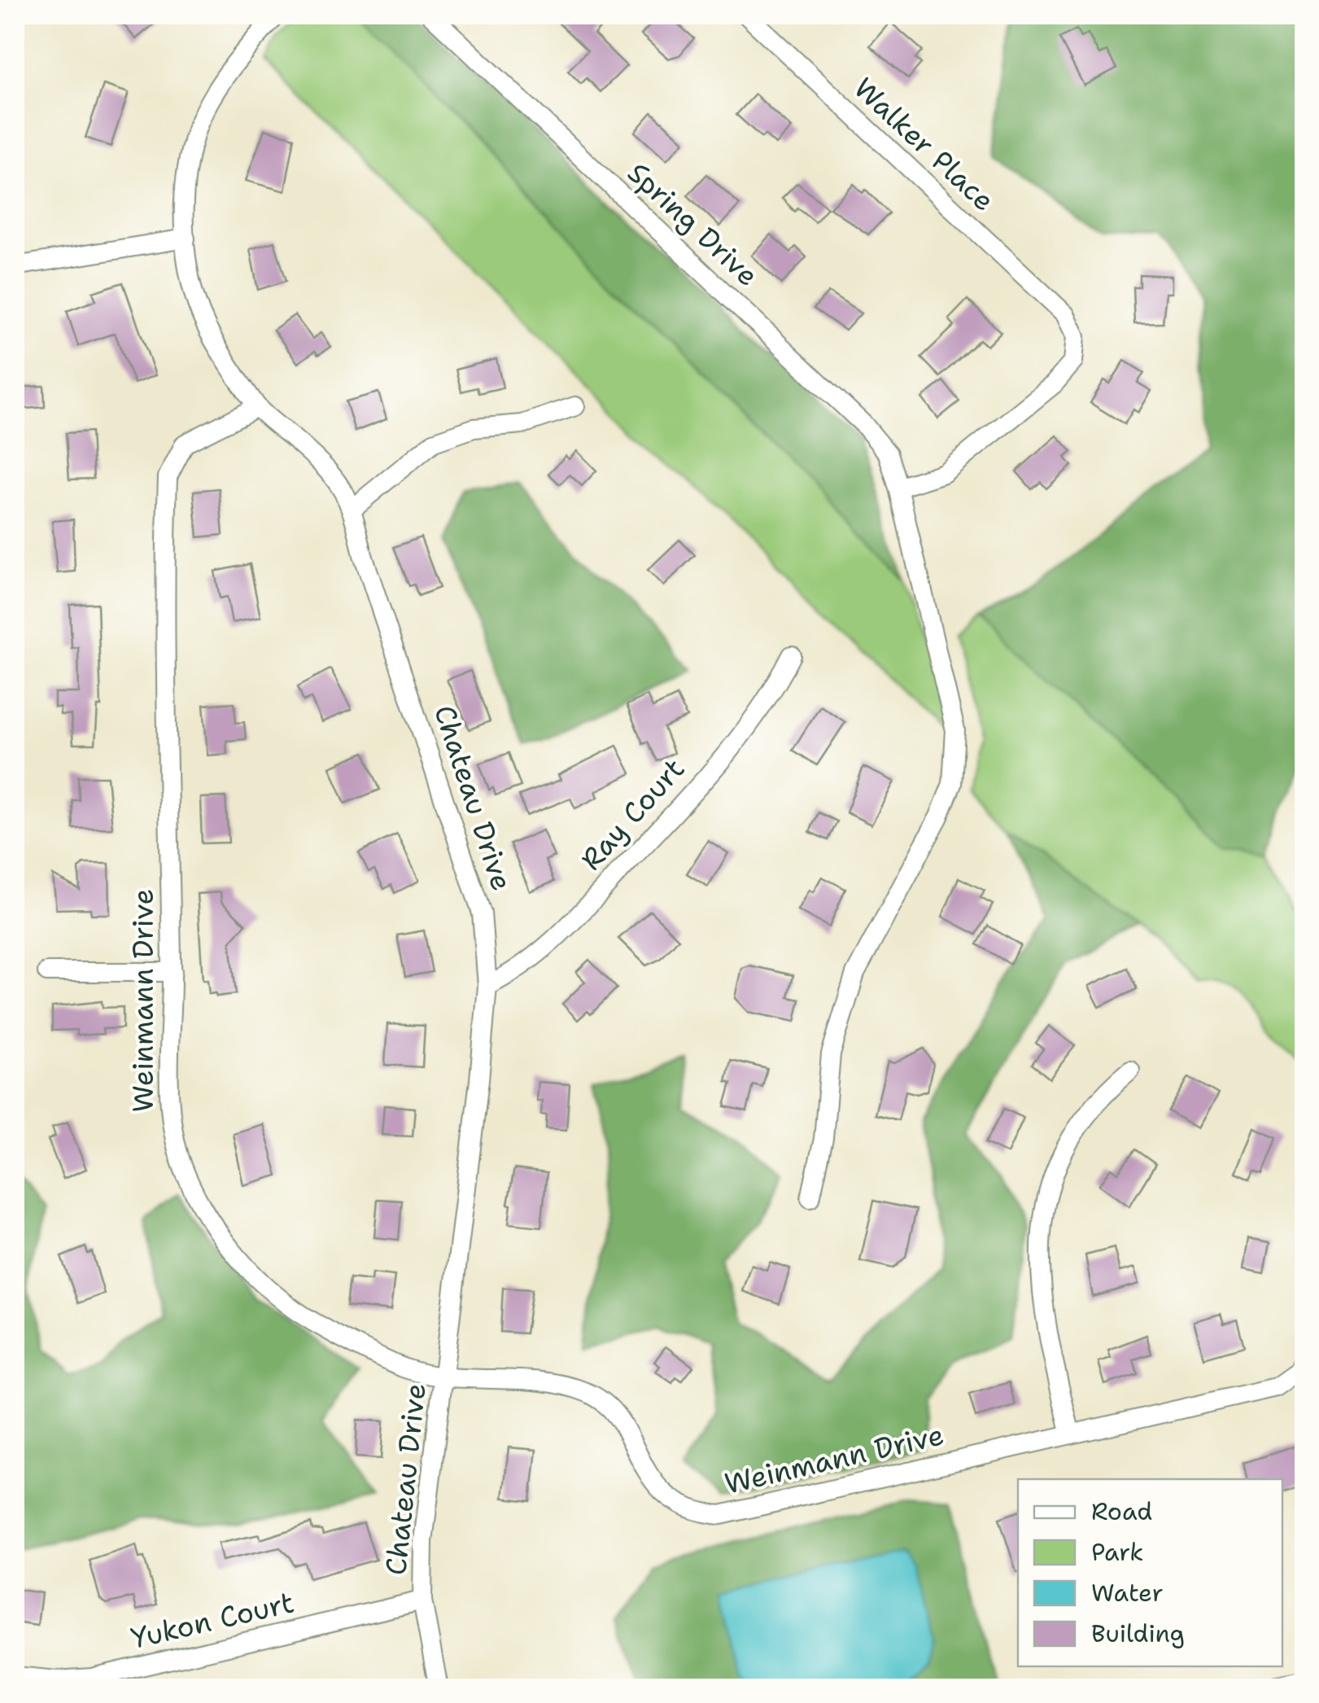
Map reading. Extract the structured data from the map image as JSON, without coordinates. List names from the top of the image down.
{
  "streets": {
    "street": [
      "Walker Place",
      "Spring Drive",
      "Chateau Drive",
      "Ray Court",
      "Weinmann Drive",
      "Yukon Court"
    ]
  },
  "crossings": [
    ["Walker Place", "Spring Drive"],
    ["Chateau Drive", "Ray Court"],
    ["Chateau Drive", "Weinmann Drive"],
    ["Chateau Drive", "Yukon Court"]
  ],
  "legend": [
    "Road",
    "Park",
    "Water",
    "Building"
  ]
}
